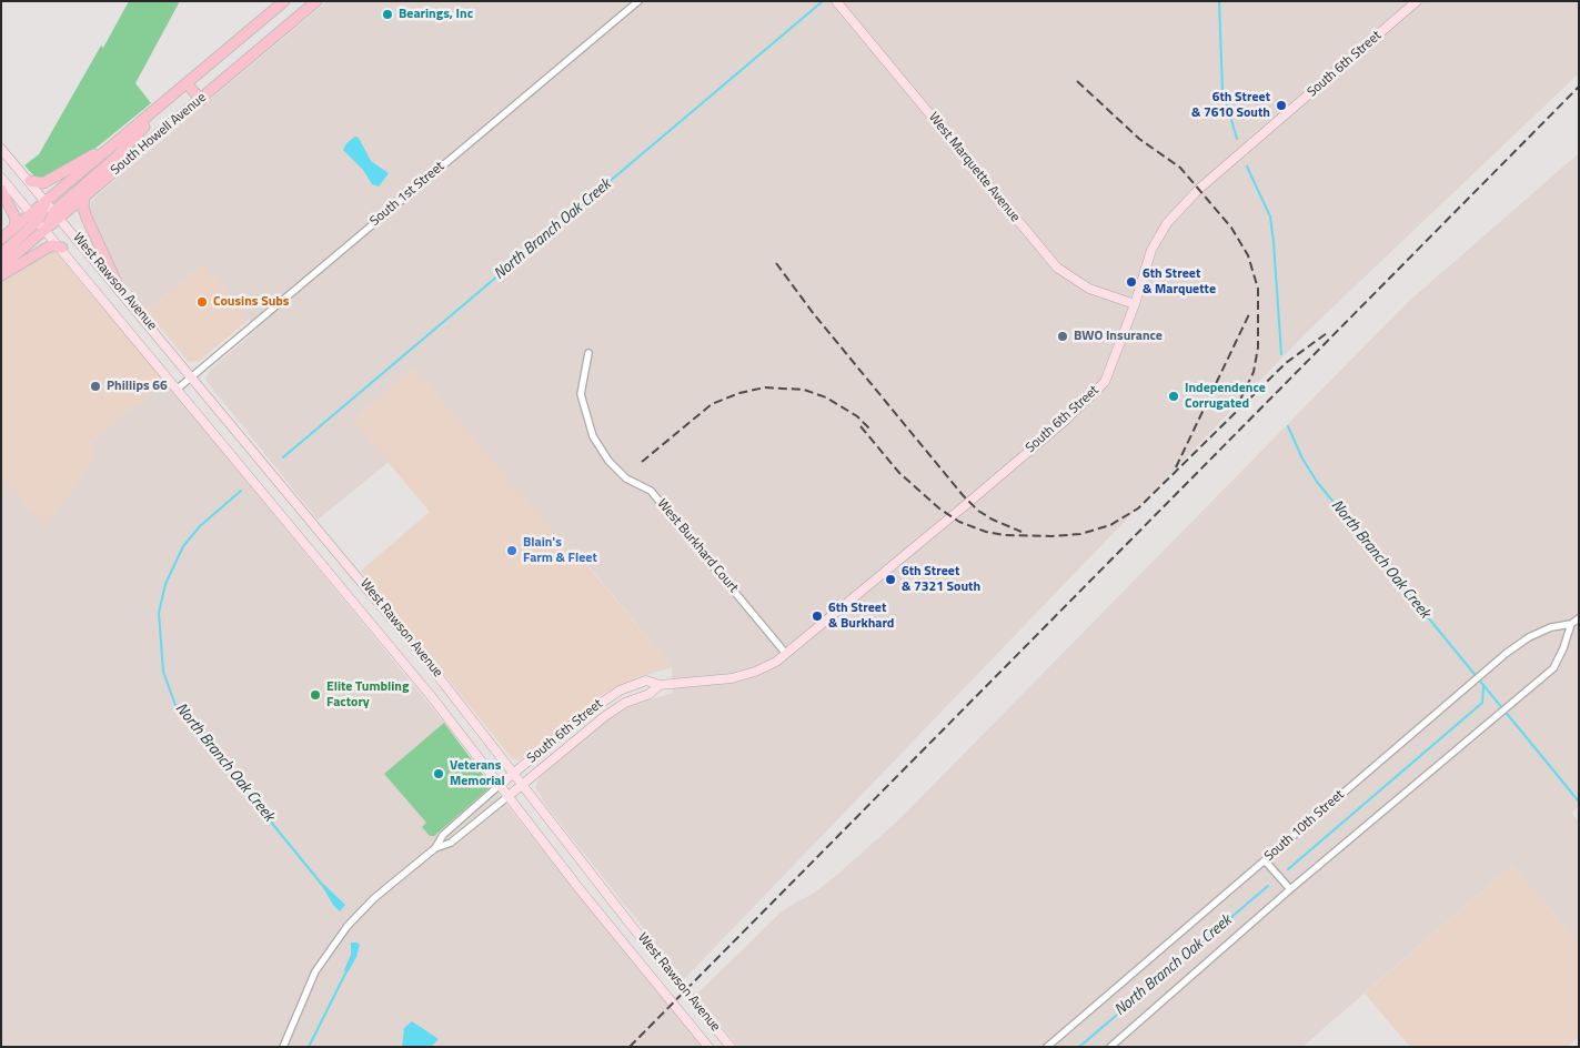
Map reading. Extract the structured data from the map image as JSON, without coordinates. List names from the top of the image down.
{
  "streets": {
    "main road": [
      "South 6th Street",
      "South Howell Avenue",
      "West Marquette Avenue",
      "West Rawson Avenue"
    ],
    "street": ["South 1st Street", "West Burkhard Court", "South 10th Street"]
  },
  "crossings": [
    ["South 6th Street", "West Marquette Avenue"],
    ["South 6th Street", "West Rawson Avenue"],
    ["South 6th Street", "West Burkhard Court"],
    ["South Howell Avenue", "West Rawson Avenue"],
    ["South 1st Street", "West Rawson Avenue"]
  ],
  "water": ["North Branch Oak Creek"],
  "places": [
    "Bearings, Inc",
    "6th Street & 7610 South",
    "6th Street & Marquette",
    "Cousins Subs",
    "BWO Insurance",
    "Phillips 66",
    "Independence Corrugated",
    "Blain's Farm & Fleet",
    "6th Street & 7321 South",
    "6th Street & Burkhard",
    "Elite Tumbling Factory",
    "Veterans Memorial"
  ]
}
